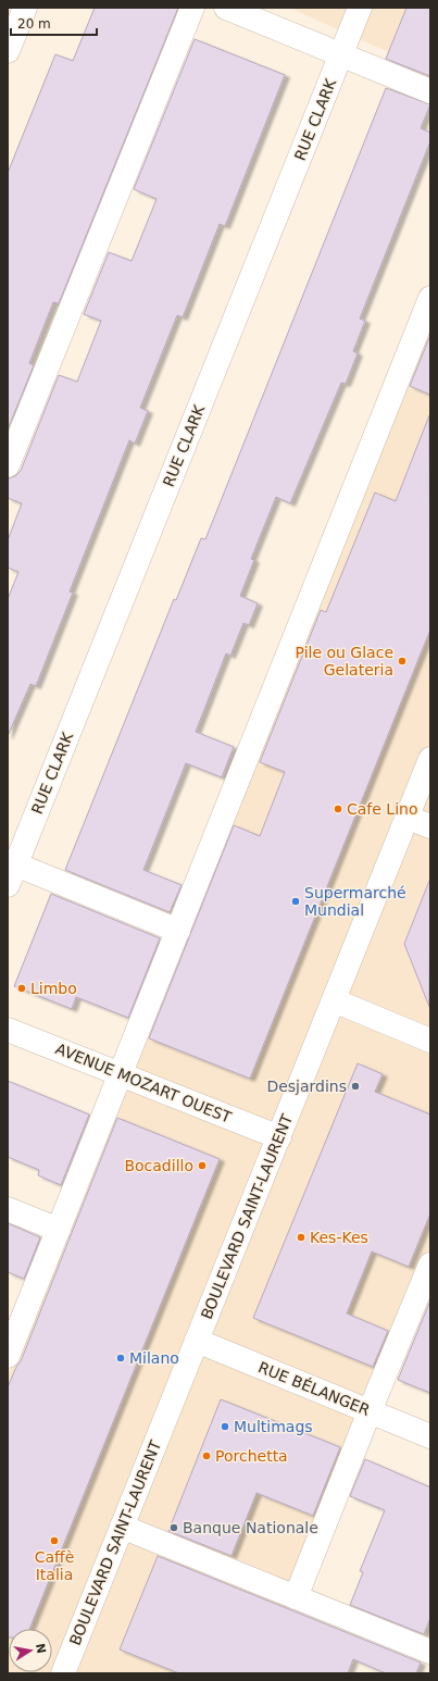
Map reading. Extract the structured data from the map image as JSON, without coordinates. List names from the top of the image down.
{
  "streets": {
    "main road": [
      "RUE CLARK",
      "AVENUE MOZART OUEST",
      "BOULEVARD SAINT-LAURENT",
      "RUE BÉLANGER"
    ]
  },
  "crossings": [
    ["AVENUE MOZART OUEST", "BOULEVARD SAINT-LAURENT"],
    ["BOULEVARD SAINT-LAURENT", "RUE BÉLANGER"]
  ],
  "places": [
    "Pile ou Glace Gelateria",
    "Cafe Lino",
    "Supermarché Mundial",
    "Limbo",
    "Desjardins",
    "Bocadillo",
    "Kes-Kes",
    "Milano",
    "Multimags",
    "Porchetta",
    "Banque Nationale",
    "Caffè Italia"
  ],
  "scale_bar": "20 m",
  "north": "right"
}
